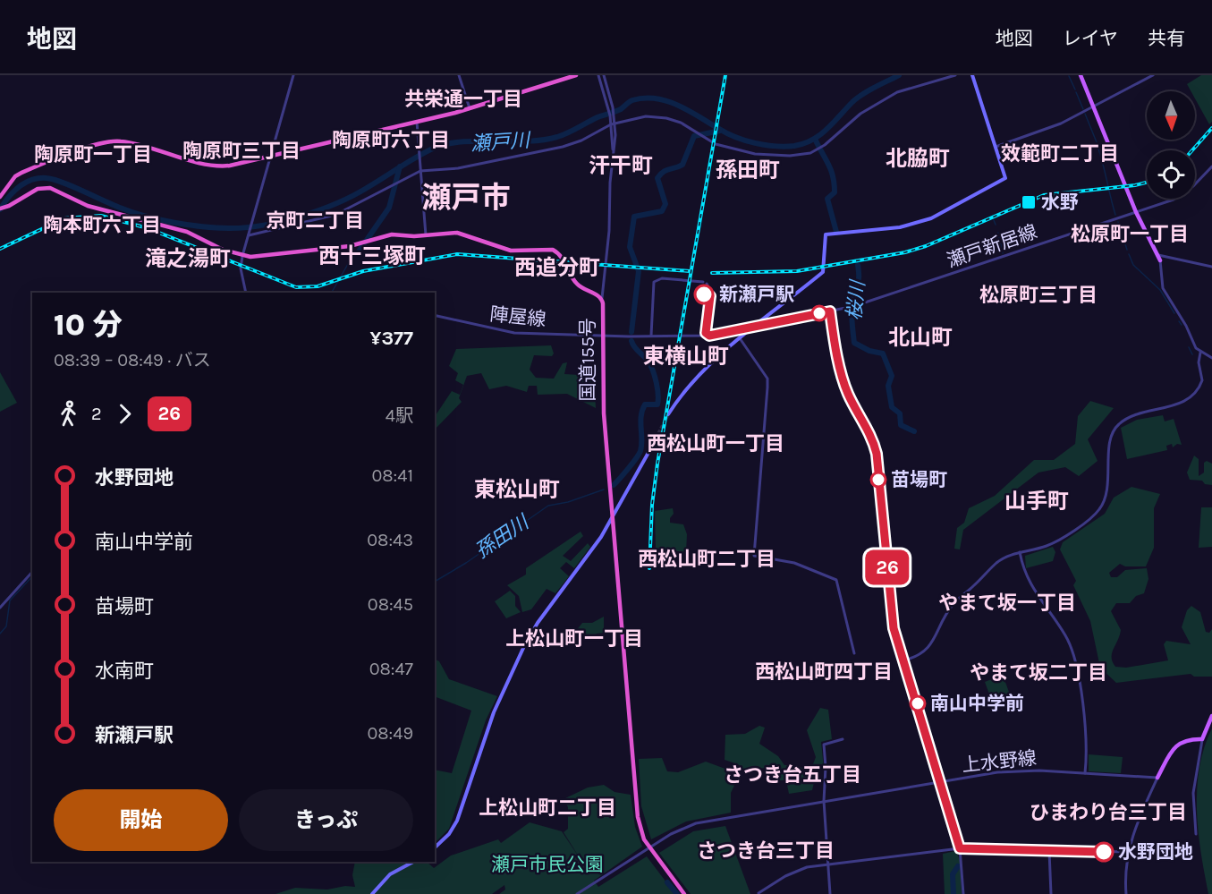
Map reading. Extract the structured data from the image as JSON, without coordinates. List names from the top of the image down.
{
  "streets": {
    "highway": ["国道155号"],
    "street": ["瀬戸新居線", "陣屋線", "上水野線"]
  },
  "crossings": [
    ["陣屋線", "国道155号"],
    ["国道155号", "上水野線"]
  ],
  "districts": [
    "共栄通一丁目",
    "陶原町六丁目",
    "陶原町三丁目",
    "效範町二丁目",
    "陶原町一丁目",
    "北脇町",
    "汗干町",
    "孫田町",
    "瀬戸市",
    "京町二丁目",
    "陶本町六丁目",
    "松原町一丁目",
    "西十三塚町",
    "滝之湯町",
    "西追分町",
    "松原町三丁目",
    "北山町",
    "東横山町",
    "西松山町一丁目",
    "東松山町",
    "山手町",
    "西松山町二丁目",
    "やまて坂一丁目",
    "上松山町一丁目",
    "西松山町四丁目",
    "やまて坂二丁目",
    "さつき台五丁目",
    "上松山町二丁目",
    "ひまわり台三丁目",
    "さつき台三丁目"
  ],
  "water": ["瀬戸川", "桜川", "孫田川"],
  "parks": ["瀬戸市民公園"],
  "places": {
    "transit": ["水野"],
    "other": [
      "新瀬戸駅",
      "苗場町",
      "南山中学前",
      "水野団地"
    ]
  },
  "lines": ["bus line 26"],
  "north": "bottom",
  "page": {
    "header": "地図",
    "nav": ["地図", "レイヤ", "共有"],
    "on_map": "26",
    "heading": ["10 分", "08:39 – 08:49 · バス", "¥377"],
    "legs": ["2", "26", "4駅"],
    "list": [
      {
        "name": "水野団地",
        "value": "08:41"
      },
      {
        "name": "南山中学前",
        "value": "08:43"
      },
      {
        "name": "苗場町",
        "value": "08:45"
      },
      {
        "name": "水南町",
        "value": "08:47"
      },
      {
        "name": "新瀬戸駅",
        "value": "08:49"
      }
    ],
    "buttons": ["開始", "きっぷ"]
  }
}
